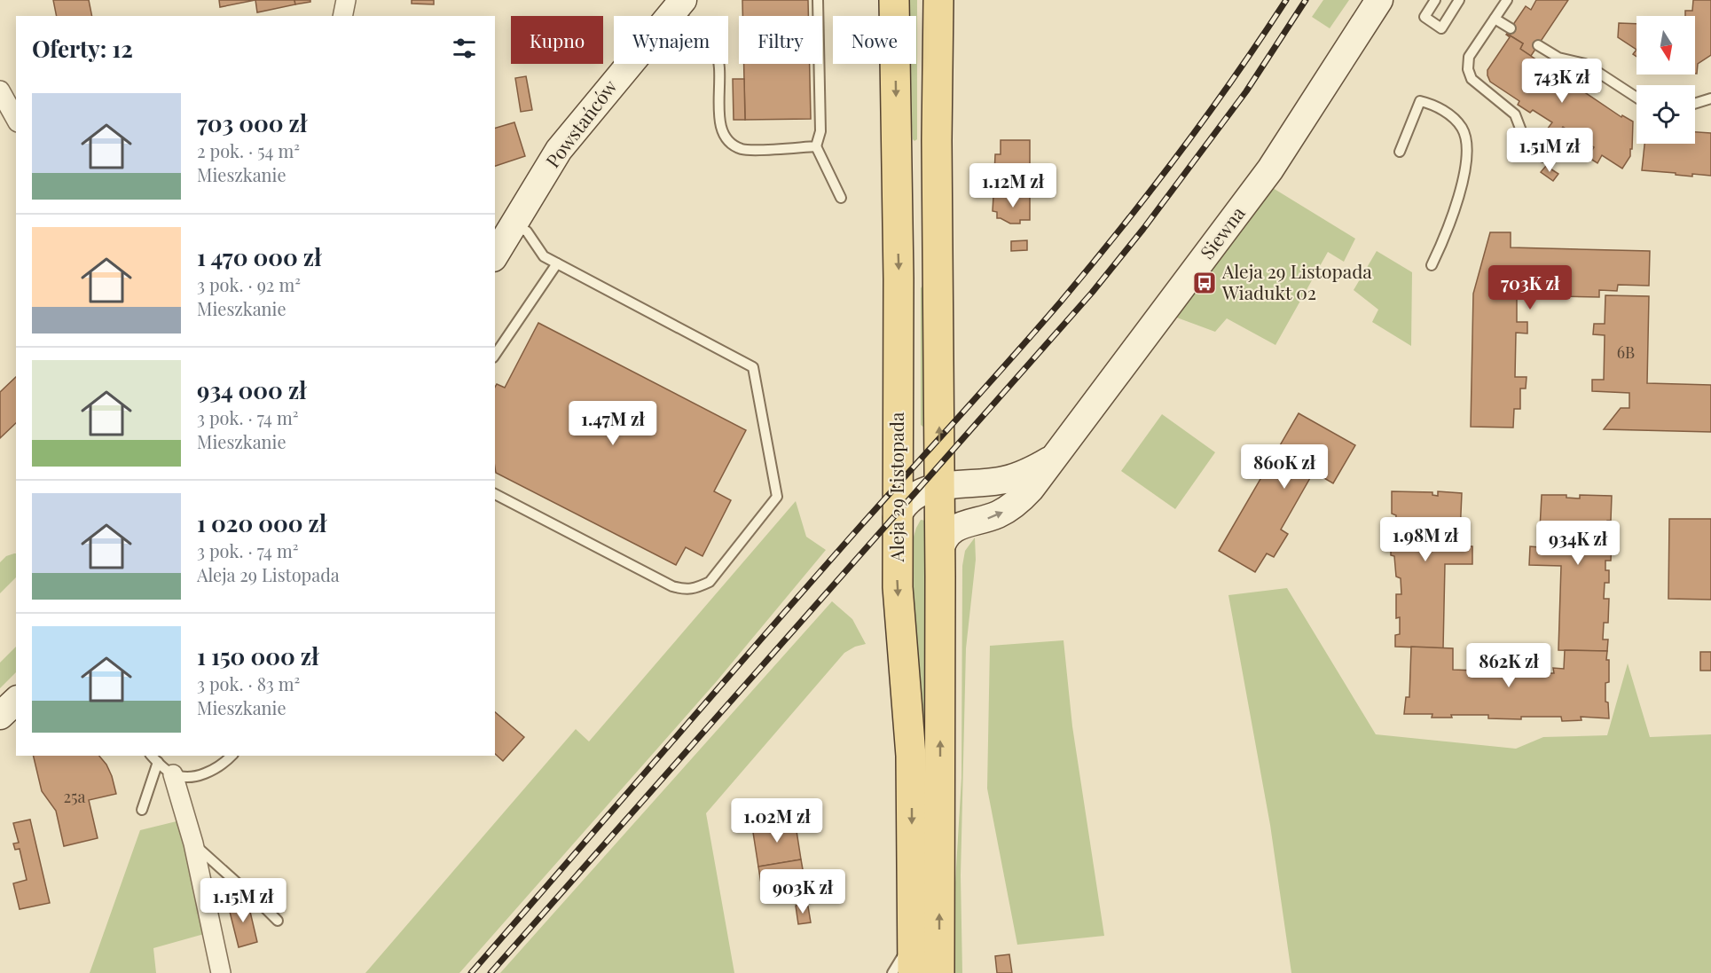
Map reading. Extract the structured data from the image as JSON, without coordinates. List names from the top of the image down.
{
  "streets": {
    "main road": ["Aleja 29 Listopada"],
    "street": ["Powstańców", "Siewna"]
  },
  "crossings": [
    ["Siewna", "Aleja 29 Listopada"]
  ],
  "places": {
    "bus stop": ["Aleja 29 Listopada Wiadukt 02"]
  },
  "house_numbers": ["6B", "25a"],
  "north": "bottom",
  "page": {
    "chip": [
      "Kupno",
      "Wynajem",
      "Filtry",
      "Nowe"
    ],
    "heading": "Oferty: 12",
    "price": [
      "743K zł",
      "1.51M zł",
      "1.12M zł",
      "703K zł",
      "1.47M zł",
      "860K zł",
      "1.98M zł",
      "934K zł",
      "862K zł",
      "1.02M zł",
      "903K zł",
      "1.15M zł"
    ],
    "list": [
      {
        "name": "703 000 zł",
        "note": "2 pok. · 54 m² · Mieszkanie"
      },
      {
        "name": "1 470 000 zł",
        "note": "3 pok. · 92 m² · Mieszkanie"
      },
      {
        "name": "934 000 zł",
        "note": "3 pok. · 74 m² · Mieszkanie"
      },
      {
        "name": "1 020 000 zł",
        "note": "3 pok. · 74 m² · Aleja 29 Listopada"
      },
      {
        "name": "1 150 000 zł",
        "note": "3 pok. · 83 m² · Mieszkanie"
      }
    ]
  }
}
